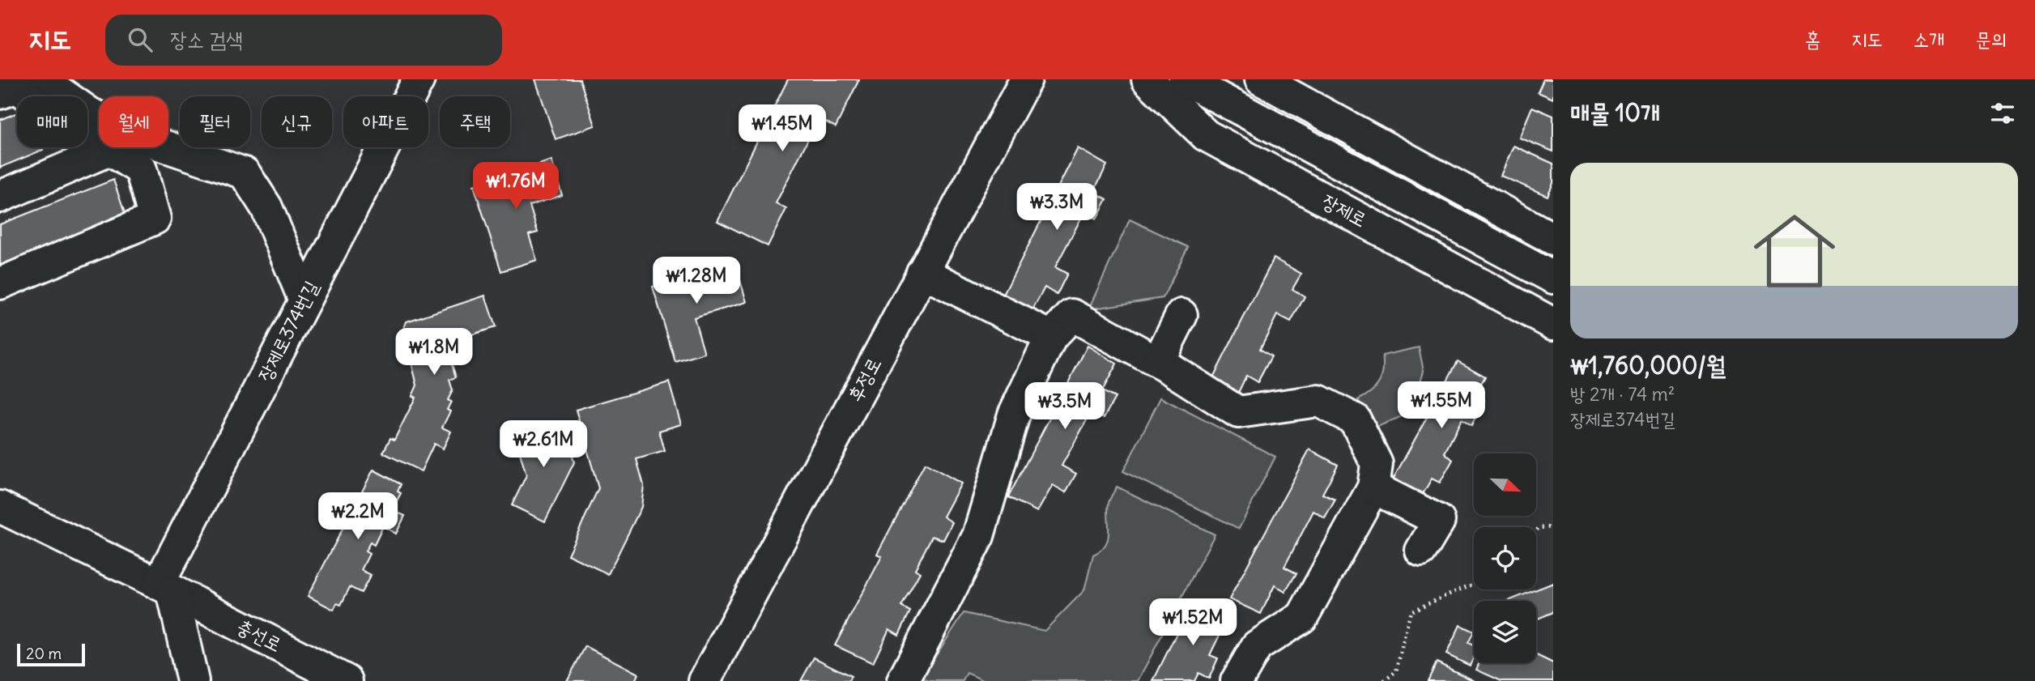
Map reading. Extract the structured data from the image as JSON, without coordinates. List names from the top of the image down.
{
  "streets": {
    "street": [
      "장제로",
      "장제로374번길",
      "후정로",
      "충선로"
    ]
  },
  "crossings": [
    ["장제로374번길", "충선로"]
  ],
  "scale_bar": "20 m",
  "north": "bottom right",
  "page": {
    "header": "지도",
    "search": "장소 검색",
    "nav": [
      "홈",
      "지도",
      "소개",
      "문의"
    ],
    "heading": "매물 10개",
    "chip": [
      "매매",
      "월세",
      "필터",
      "신규",
      "아파트",
      "주택"
    ],
    "price": [
      "₩1.45M",
      "₩1.76M",
      "₩3.3M",
      "₩1.28M",
      "₩1.8M",
      "₩1.55M",
      "₩3.5M",
      "₩2.61M",
      "₩2.2M",
      "₩1.52M"
    ],
    "list": [
      {
        "name": "₩1,760,000/월",
        "note": "방 2개 · 74 m² · 장제로374번길"
      }
    ],
    "scale": "20 m"
  }
}
